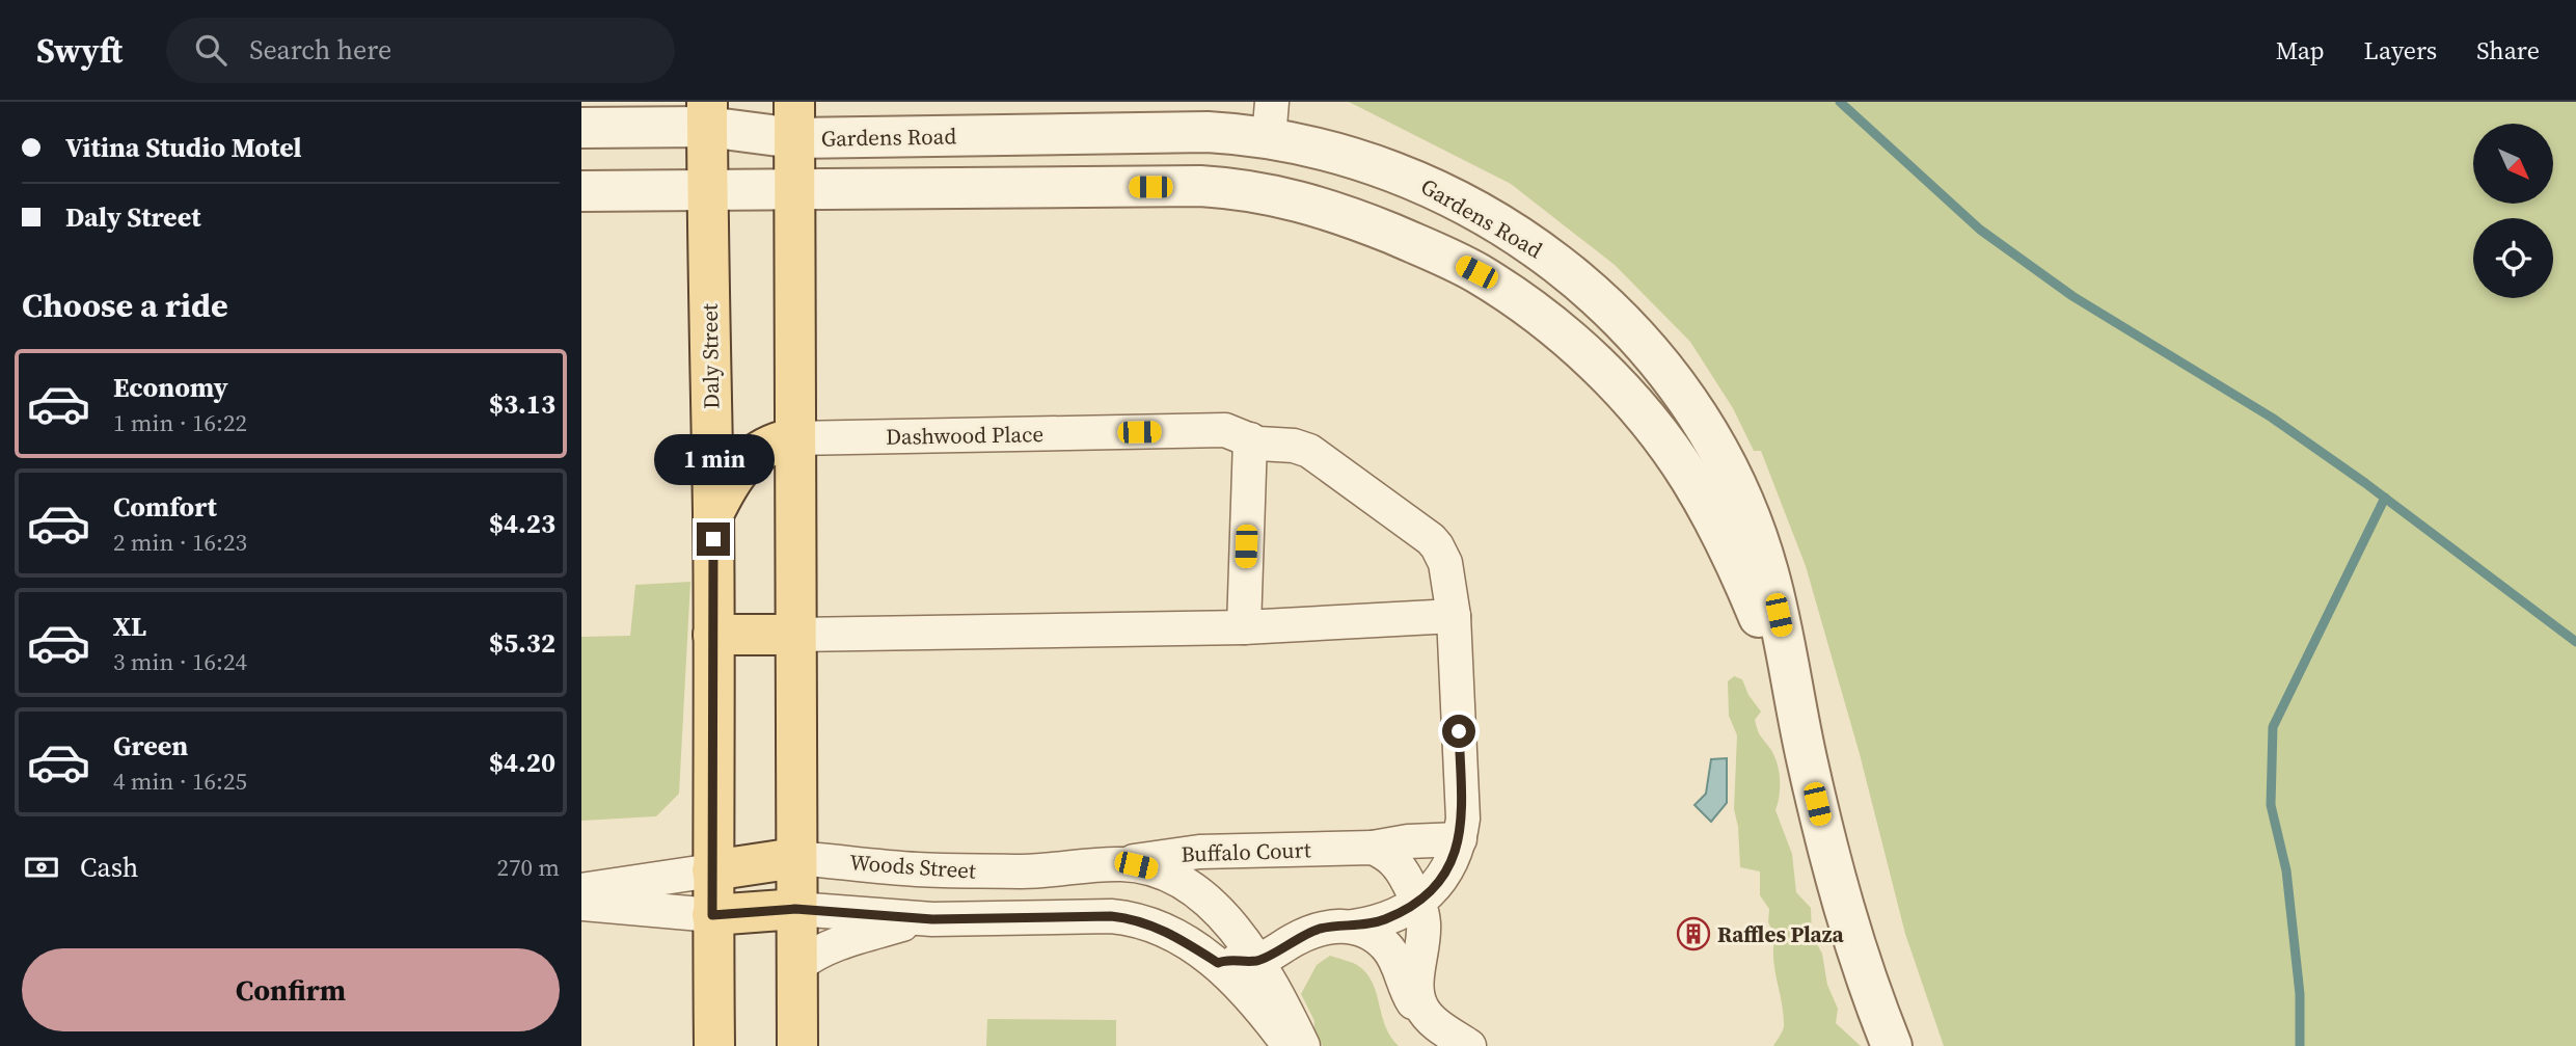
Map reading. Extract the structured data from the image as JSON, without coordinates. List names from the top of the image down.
{
  "streets": {
    "main road": ["Daly Street", "Dashwood Place"],
    "street": ["Gardens Road", "Buffalo Court", "Woods Street"]
  },
  "crossings": [
    ["Gardens Road", "Daly Street"],
    ["Daly Street", "Dashwood Place"],
    ["Dashwood Place", "Buffalo Court"],
    ["Buffalo Court", "Woods Street"]
  ],
  "places": {
    "building": ["Raffles Plaza"]
  },
  "north": "bottom right",
  "page": {
    "header": "Swyft",
    "search": "Search here",
    "nav": ["Map", "Layers", "Share"],
    "banner": ["Vitina Studio Motel", "Daly Street"],
    "heading": "Choose a ride",
    "list": [
      {
        "name": "Economy",
        "note": "1 min · 16:22",
        "value": "$3.13"
      },
      {
        "name": "Comfort",
        "note": "2 min · 16:23",
        "value": "$4.23"
      },
      {
        "name": "XL",
        "note": "3 min · 16:24",
        "value": "$5.32"
      },
      {
        "name": "Green",
        "note": "4 min · 16:25",
        "value": "$4.20"
      }
    ],
    "bubble": "1 min",
    "pay": ["Cash", "270 m"],
    "buttons": "Confirm"
  }
}
